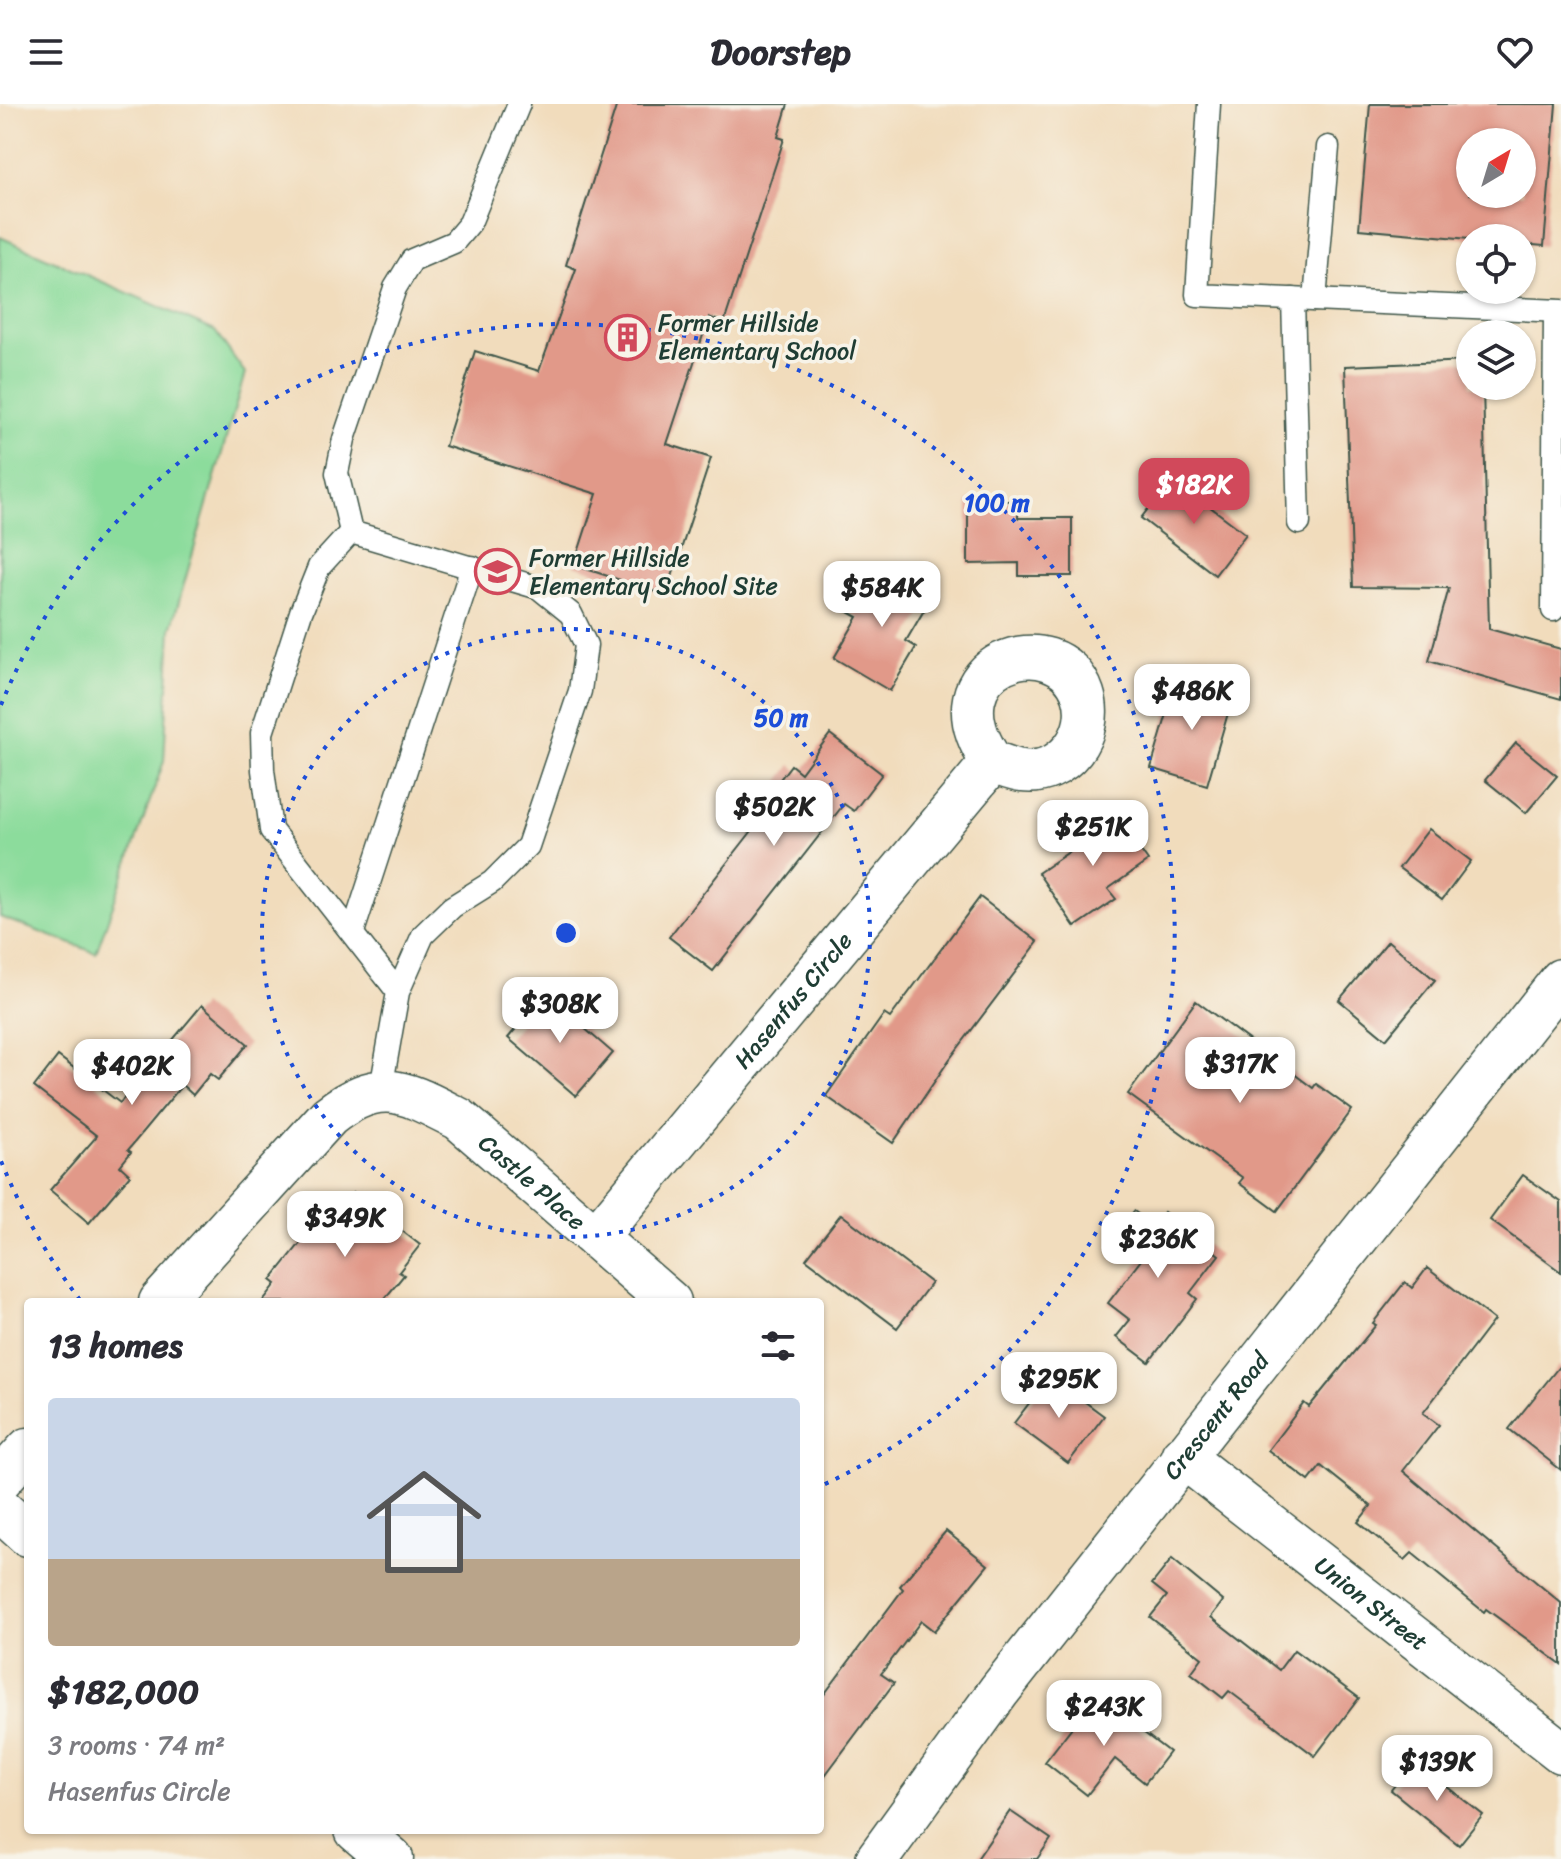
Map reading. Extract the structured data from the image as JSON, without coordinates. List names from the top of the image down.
{
  "streets": {
    "street": [
      "Hasenfus Circle",
      "Castle Place",
      "Crescent Road",
      "Union Street"
    ]
  },
  "crossings": [
    ["Hasenfus Circle", "Castle Place"],
    ["Crescent Road", "Union Street"]
  ],
  "places": {
    "building": ["Former Hillside Elementary School"],
    "school or university": ["Former Hillside Elementary School Site"]
  },
  "north": "top right",
  "page": {
    "header": "Doorstep",
    "price": [
      "$182K",
      "$584K",
      "$486K",
      "$502K",
      "$251K",
      "$308K",
      "$317K",
      "$402K",
      "$349K",
      "$236K",
      "$295K",
      "$243K",
      "$139K"
    ],
    "heading": "13 homes",
    "list": [
      {
        "name": "$182,000",
        "note": "3 rooms · 74 m² · Hasenfus Circle"
      }
    ]
  },
  "rings": ["100 m", "50 m"]
}
